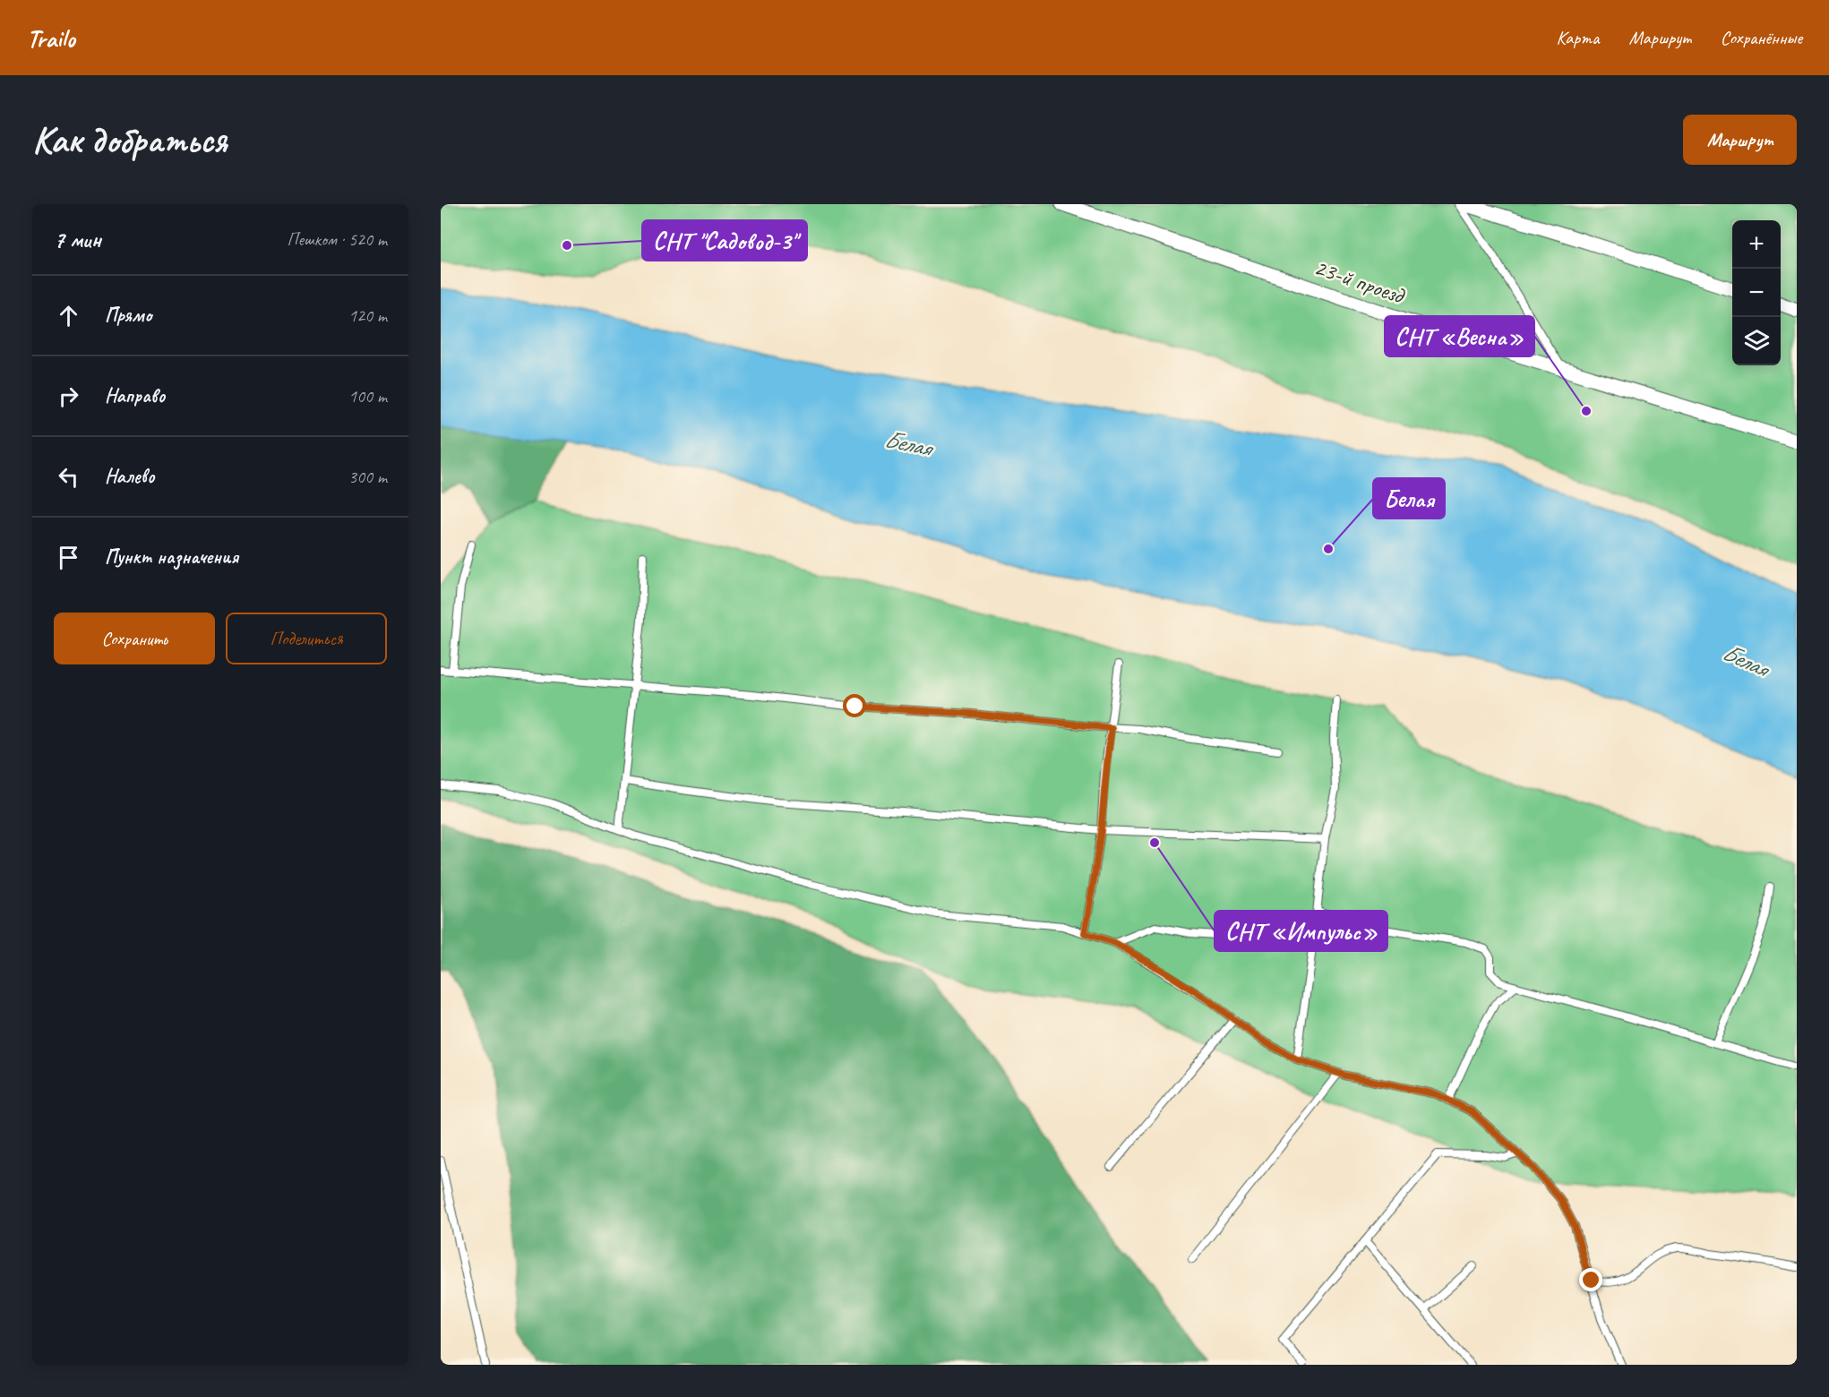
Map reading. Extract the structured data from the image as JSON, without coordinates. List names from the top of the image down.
{
  "streets": {
    "street": ["23-й проезд"]
  },
  "water": ["Белая"],
  "places": [
    "СНТ \"Садовод-3\"",
    "СНТ «Весна»",
    "Белая",
    "СНТ «Импульс»"
  ],
  "page": {
    "header": "Trailo",
    "nav": ["Карта", "Маршрут", "Сохранённые"],
    "buttons": [
      "Маршрут",
      ["Сохранить", "Поделиться"]
    ],
    "title": "Как добраться",
    "heading": ["7 мин", "Пешком · 520 m"],
    "map_buttons": ["+", "−"],
    "list": [
      ["Прямо", "120 m"],
      ["Направо", "100 m"],
      ["Налево", "300 m"],
      "Пункт назначения"
    ]
  }
}
